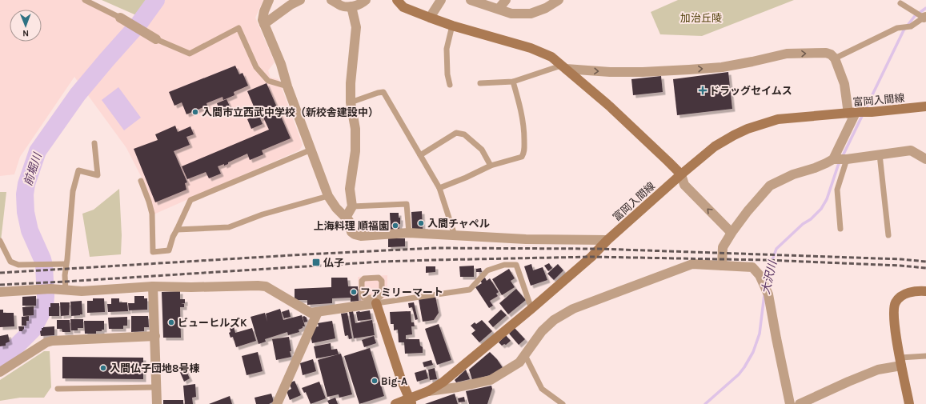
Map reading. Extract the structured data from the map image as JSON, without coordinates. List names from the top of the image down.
{
  "streets": {
    "main road": ["富岡入間線"]
  },
  "water": ["前堀川", "大沢川"],
  "parks": ["加治丘陵"],
  "places": {
    "health": ["ドラッグセイムス"],
    "other": [
      "入間市立西武中学校（新校舎建設中）",
      "入間チャペル",
      "上海料理 順福園",
      "ファミリーマート",
      "ビューヒルズK",
      "入間仏子団地8号棟",
      "Big-A"
    ],
    "transit": ["仏子"]
  },
  "north": "bottom"
}
